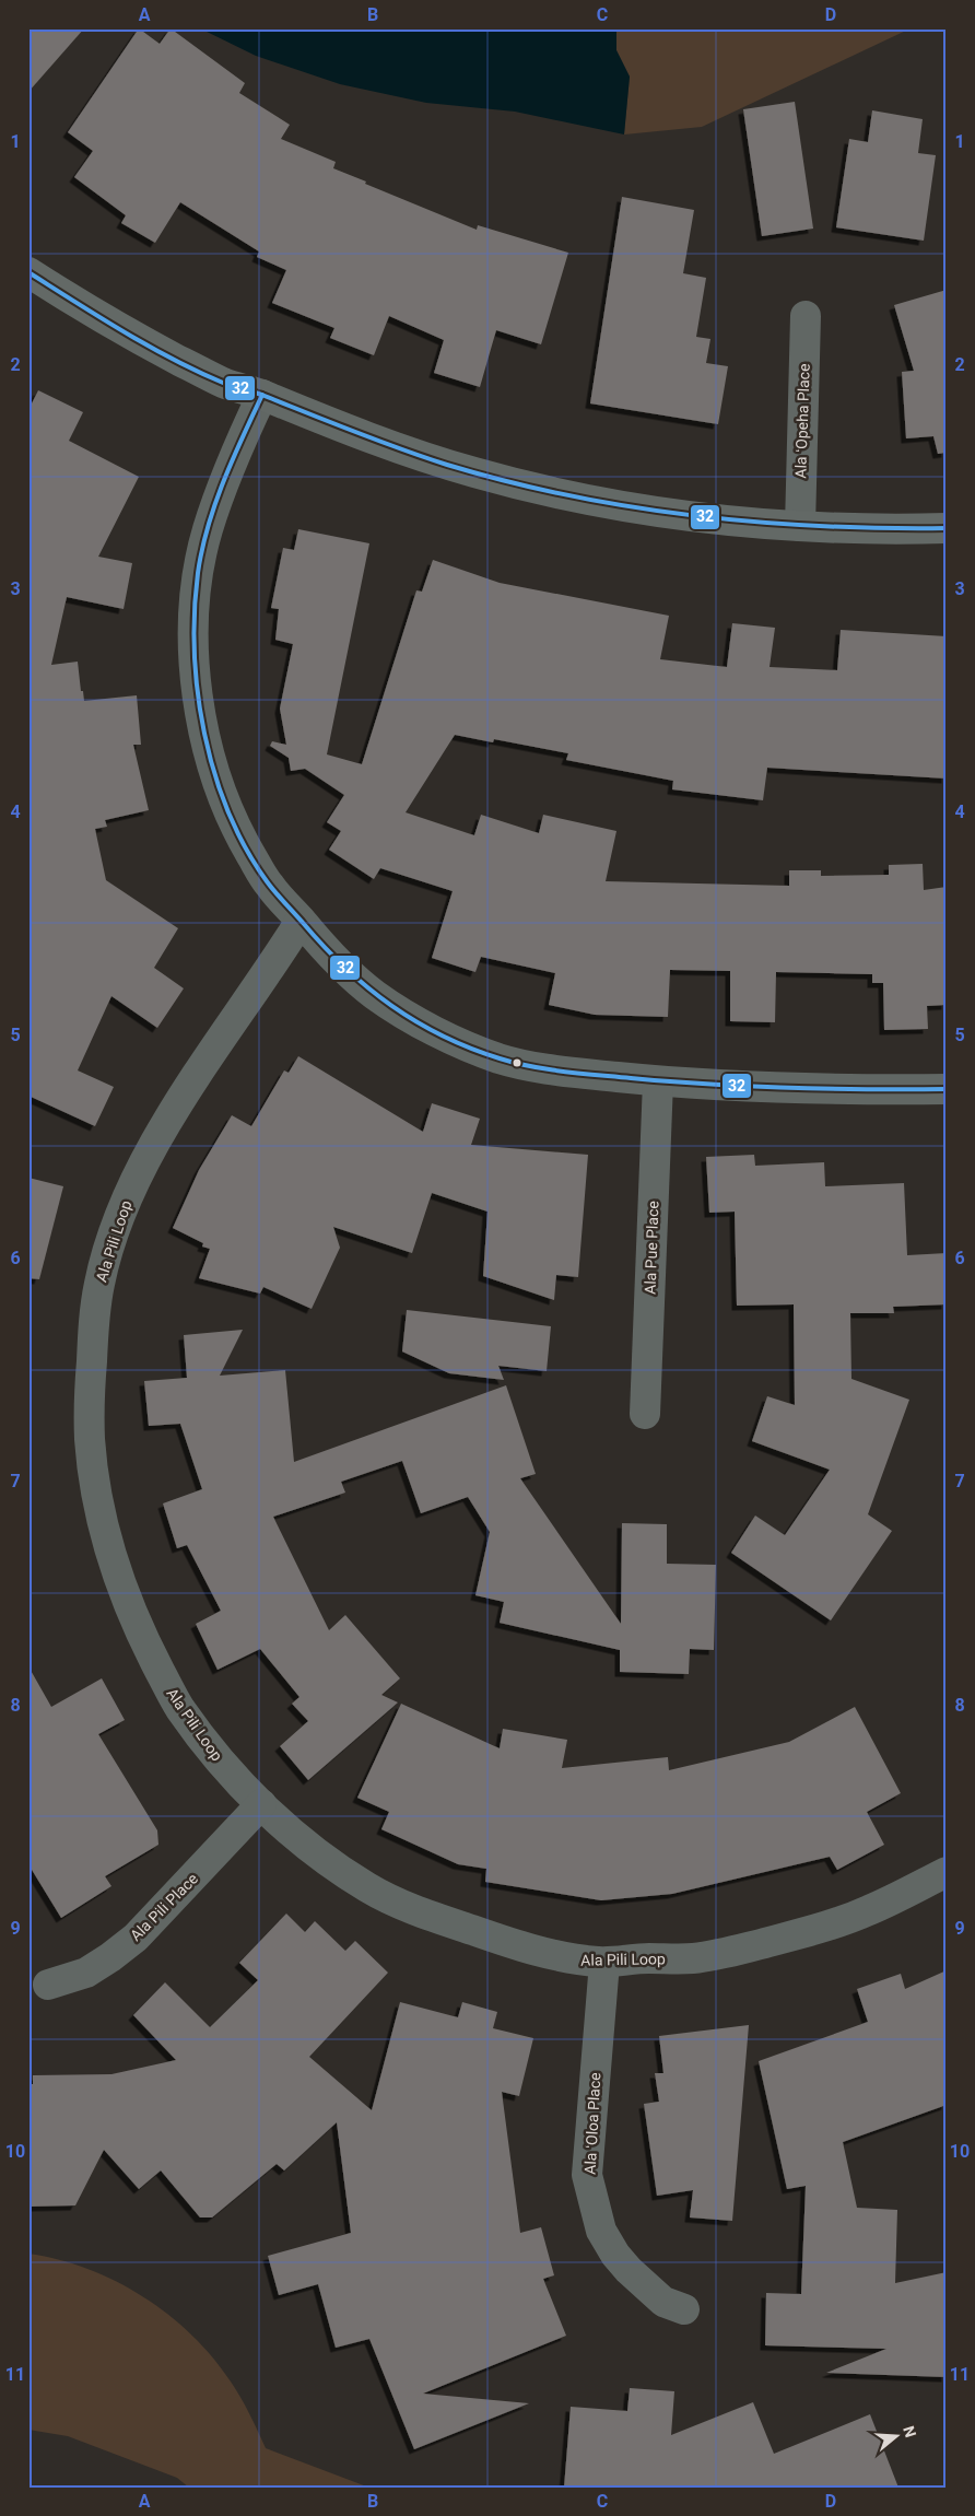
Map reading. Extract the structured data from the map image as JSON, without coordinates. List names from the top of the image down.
{
  "streets": {
    "street": [
      "Ala ʻOpeha Place",
      "Ala Pili Loop",
      "Ala Pue Place",
      "Ala Pili Place",
      "Ala ʻOloa Place"
    ]
  },
  "crossings": [
    ["Ala Pili Loop", "Ala Pili Place"],
    ["Ala Pili Loop", "Ala ʻOloa Place"]
  ],
  "lines": ["transit line 32"],
  "north": "right",
  "grid": {
    "columns": [
      "A",
      "B",
      "C",
      "D"
    ],
    "rows": [
      "1",
      "2",
      "3",
      "4",
      "5",
      "6",
      "7",
      "8",
      "9",
      "10",
      "11"
    ]
  }
}
